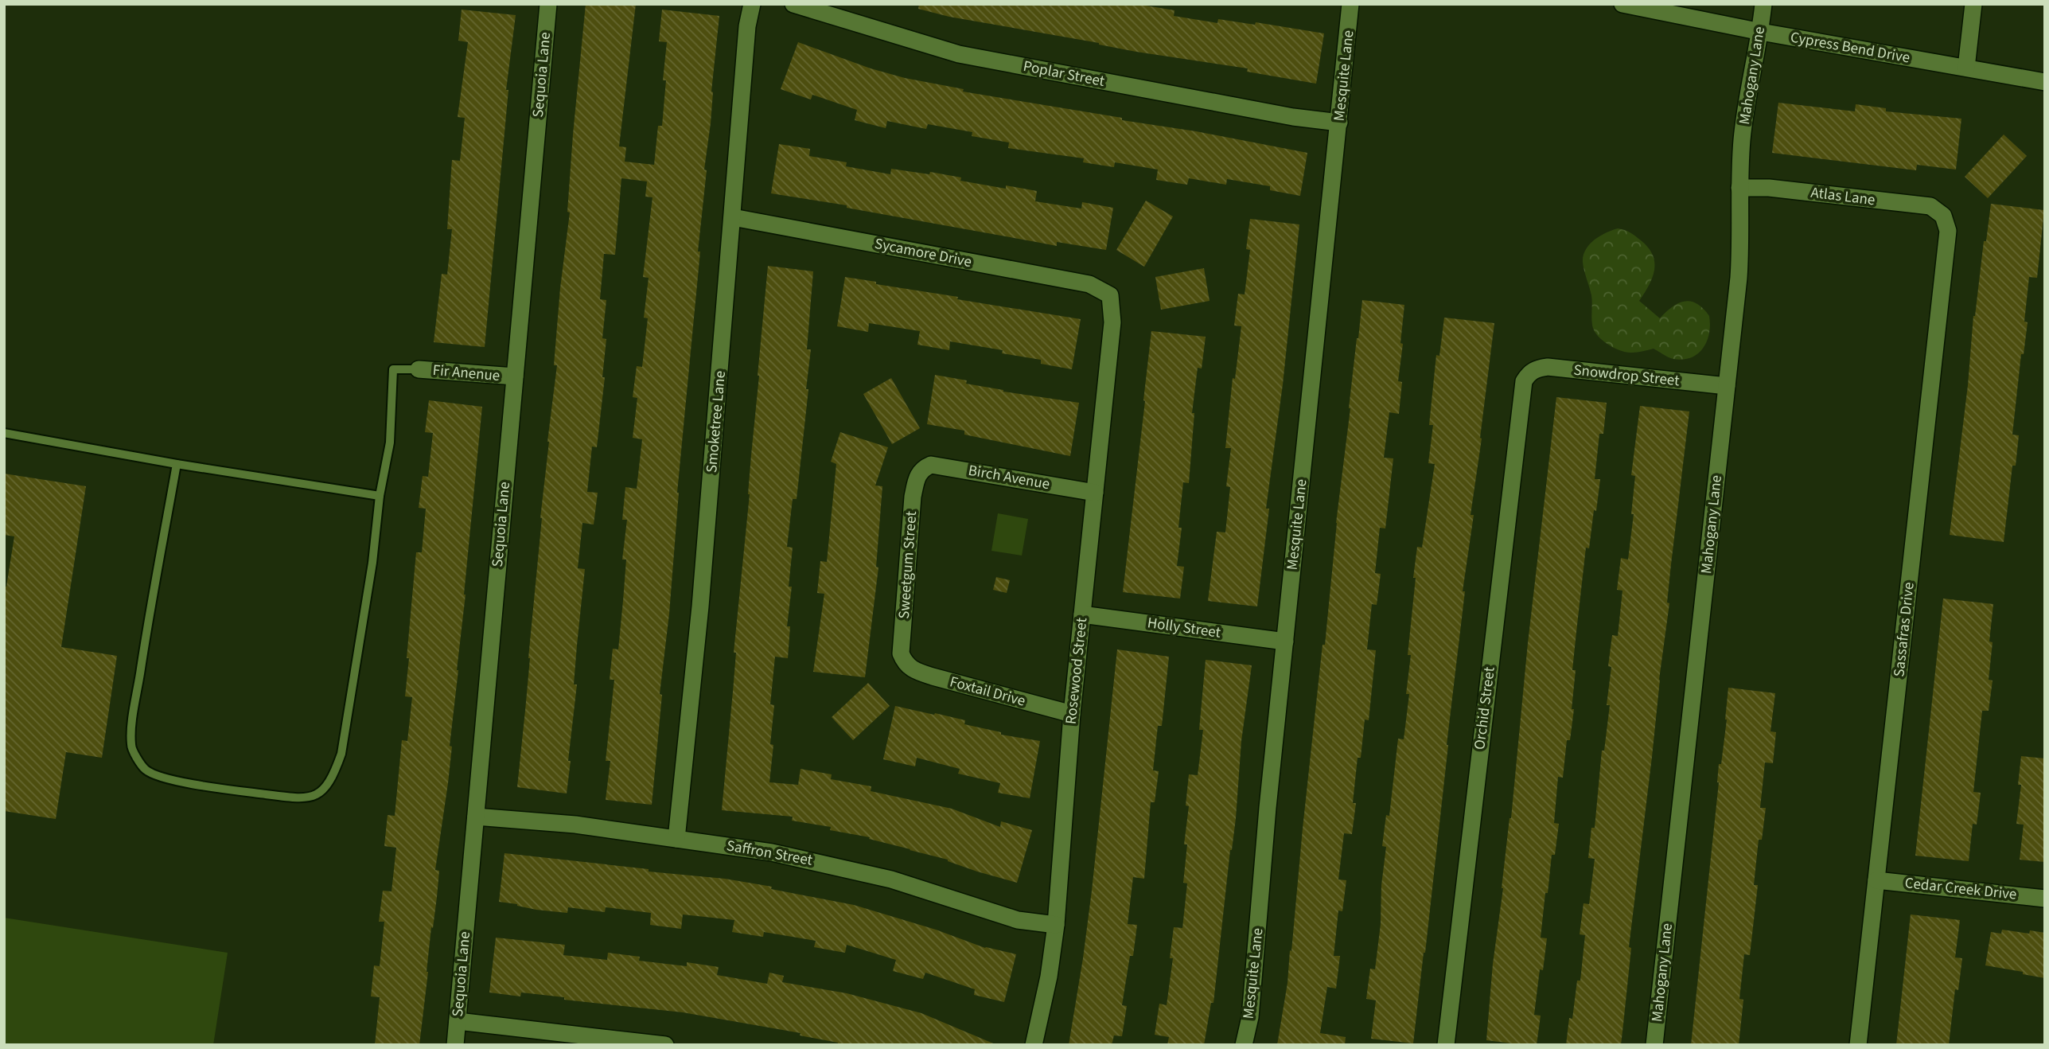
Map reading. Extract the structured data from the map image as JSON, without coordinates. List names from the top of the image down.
{
  "streets": {
    "street": [
      "Cypress Bend Drive",
      "Poplar Street",
      "Sequoia Lane",
      "Mesquite Lane",
      "Mahogany Lane",
      "Atlas Lane",
      "Sycamore Drive",
      "Fir Anenue",
      "Snowdrop Street",
      "Smoketree Lane",
      "Birch Avenue",
      "Sweetgum Street",
      "Holly Street",
      "Sassafras Drive",
      "Rosewood Street",
      "Foxtail Drive",
      "Orchid Street",
      "Saffron Street",
      "Cedar Creek Drive"
    ]
  },
  "crossings": [
    ["Cypress Bend Drive", "Mahogany Lane"],
    ["Poplar Street", "Mesquite Lane"],
    ["Sequoia Lane", "Fir Anenue"],
    ["Sequoia Lane", "Saffron Street"],
    ["Mesquite Lane", "Holly Street"],
    ["Mahogany Lane", "Atlas Lane"],
    ["Mahogany Lane", "Snowdrop Street"],
    ["Atlas Lane", "Sassafras Drive"],
    ["Sycamore Drive", "Smoketree Lane"],
    ["Sycamore Drive", "Rosewood Street"],
    ["Snowdrop Street", "Orchid Street"],
    ["Smoketree Lane", "Saffron Street"],
    ["Birch Avenue", "Sweetgum Street"],
    ["Birch Avenue", "Rosewood Street"],
    ["Sweetgum Street", "Foxtail Drive"],
    ["Holly Street", "Rosewood Street"],
    ["Sassafras Drive", "Cedar Creek Drive"],
    ["Rosewood Street", "Foxtail Drive"],
    ["Rosewood Street", "Saffron Street"]
  ]
}
